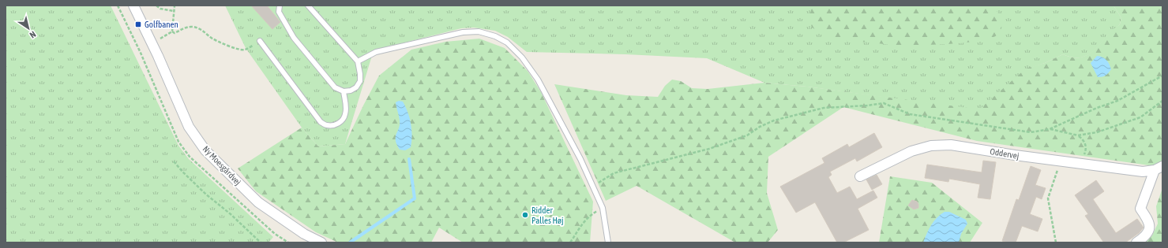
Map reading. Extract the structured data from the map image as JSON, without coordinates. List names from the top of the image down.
{
  "streets": {
    "street": ["Oddervej", "Ny Moesgårdvej"]
  },
  "places": {
    "transit": ["Golfbanen"],
    "other": ["Ridder Palles Høj"]
  },
  "north": "bottom right"
}
